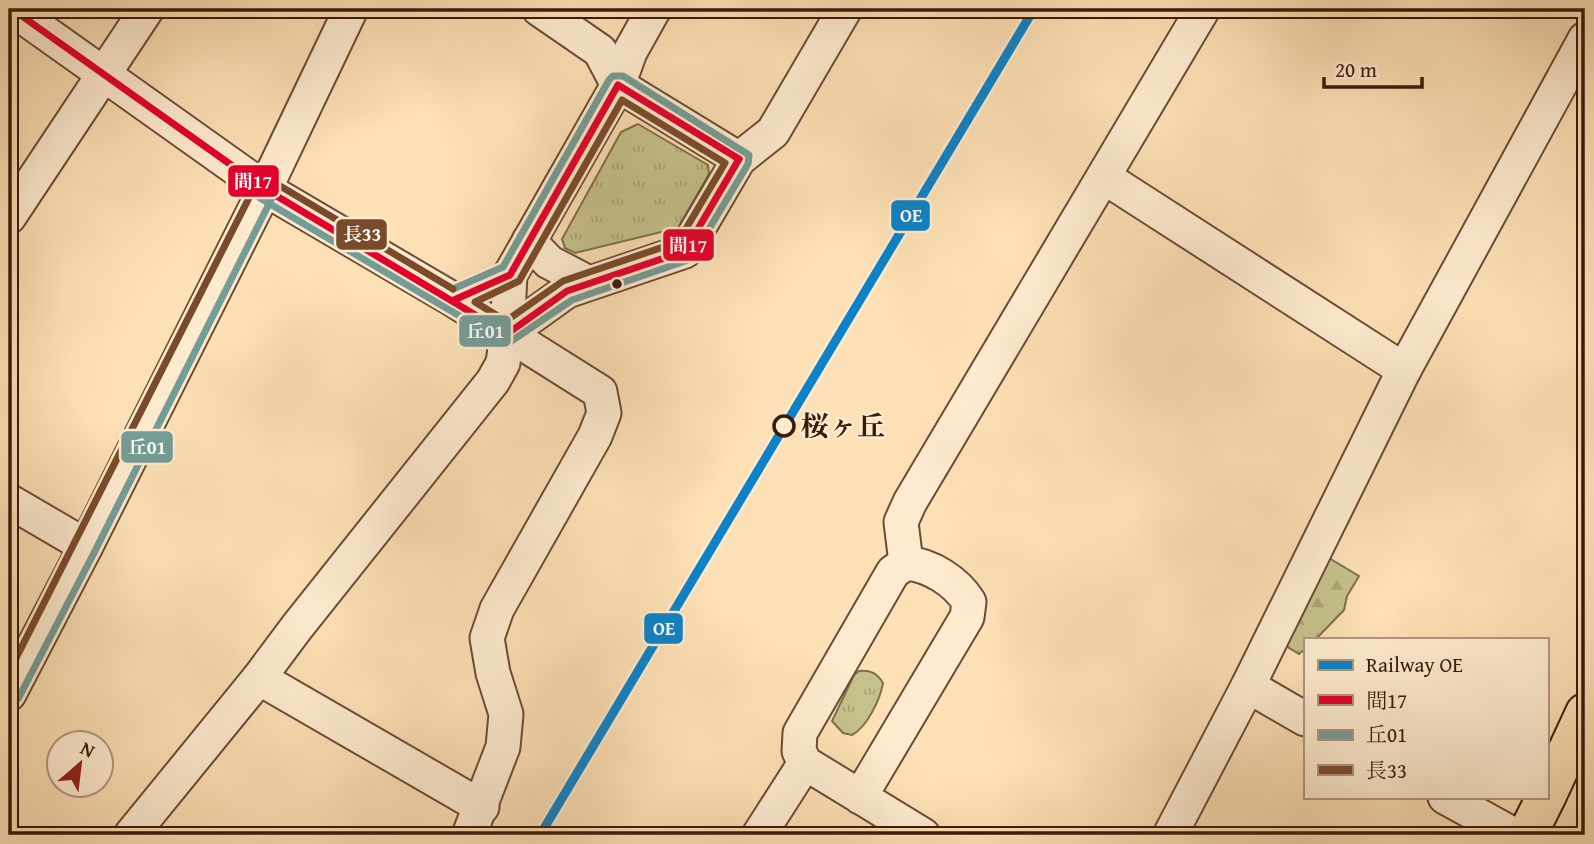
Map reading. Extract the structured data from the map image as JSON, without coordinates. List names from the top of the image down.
{
  "places": ["桜ヶ丘"],
  "lines": [
    "rail line OE",
    "transit line 間17",
    "transit line 丘01",
    "transit line 長33"
  ],
  "legend": [
    "Railway OE",
    "間17",
    "丘01",
    "長33"
  ],
  "scale_bar": "20 m",
  "north": "top right"
}
